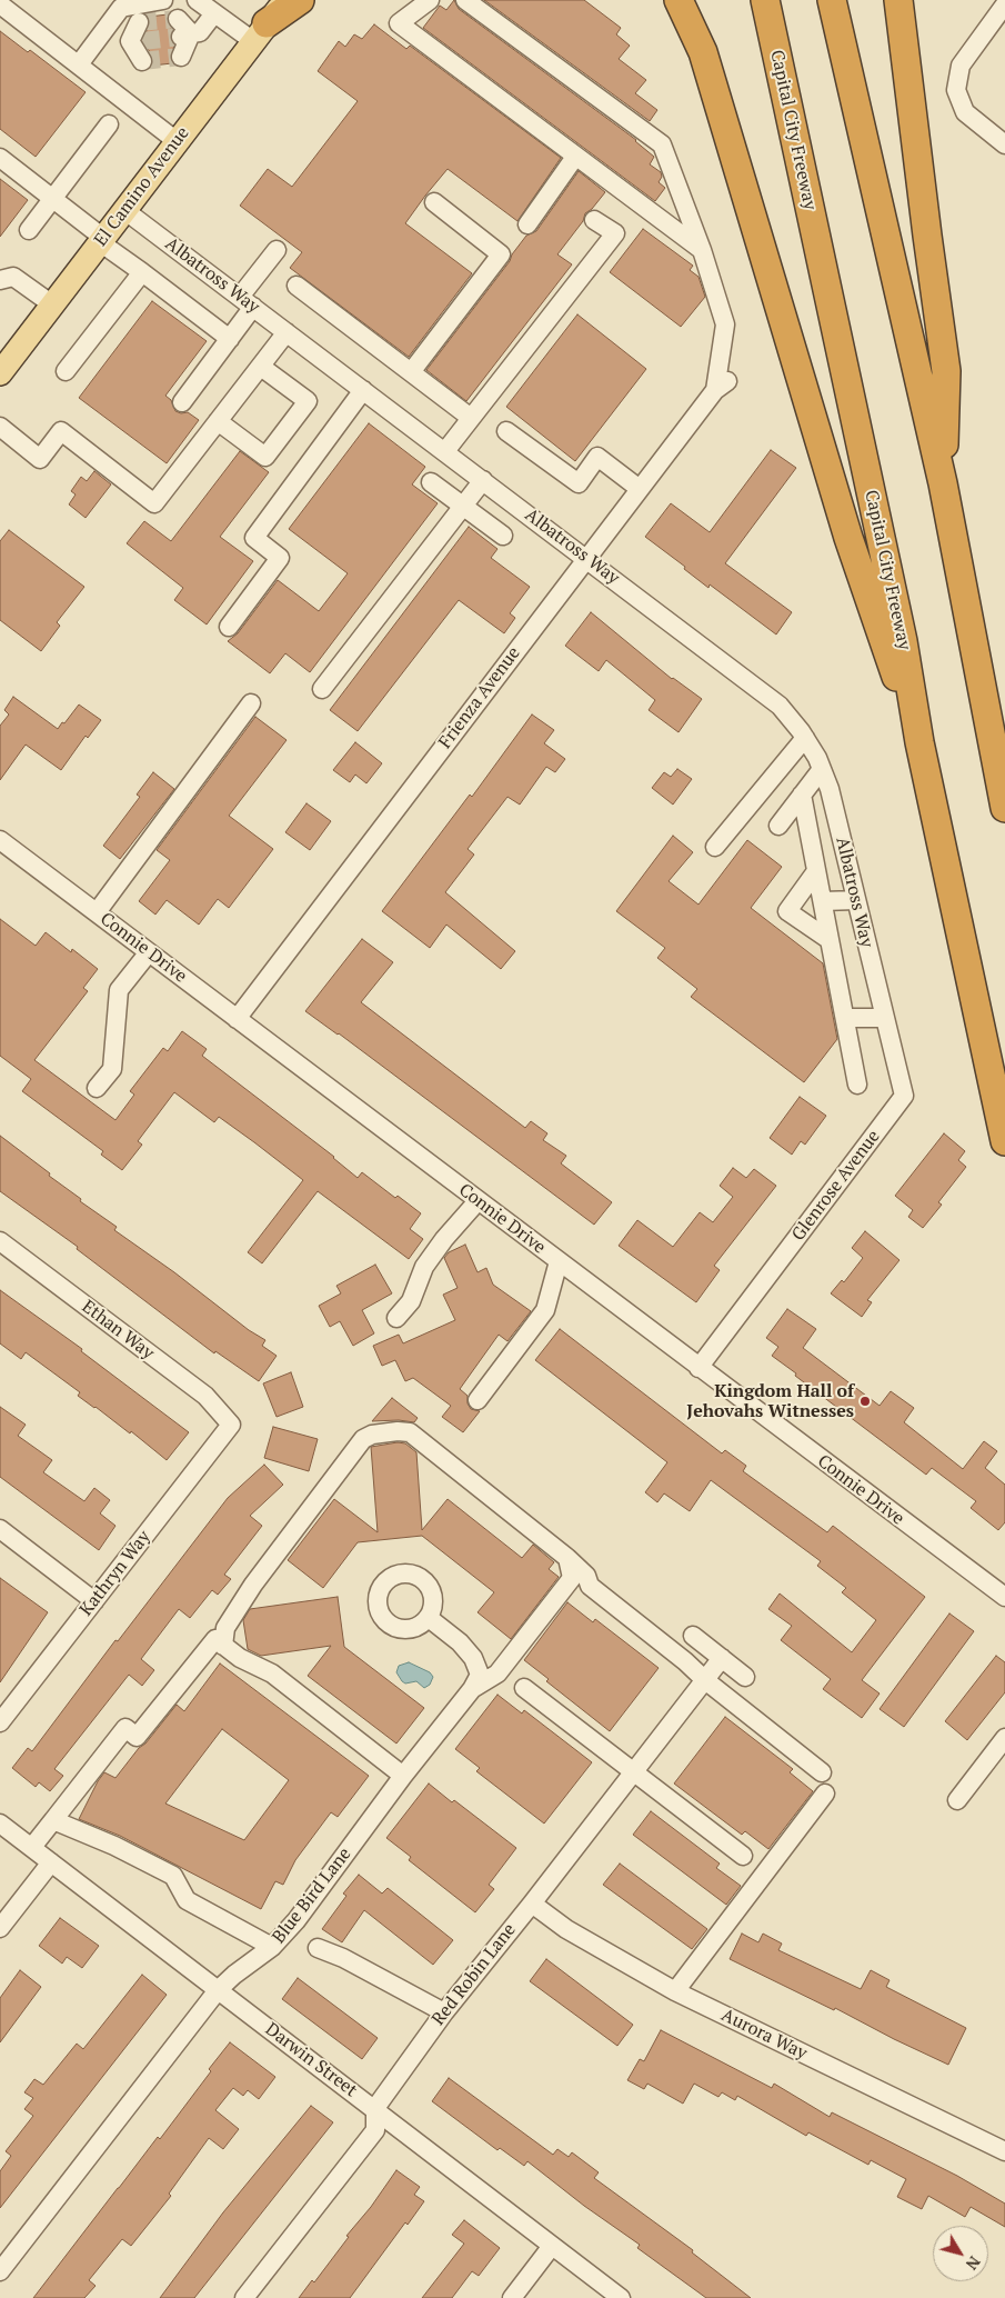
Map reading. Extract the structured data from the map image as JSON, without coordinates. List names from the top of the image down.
{
  "streets": {
    "highway": ["Capital City Freeway"],
    "main road": ["El Camino Avenue"],
    "street": [
      "Albatross Way",
      "Frienza Avenue",
      "Connie Drive",
      "Glenrose Avenue",
      "Ethan Way",
      "Kathryn Way",
      "Blue Bird Lane",
      "Red Robin Lane",
      "Aurora Way",
      "Darwin Street"
    ]
  },
  "crossings": [
    ["El Camino Avenue", "Albatross Way"],
    ["Albatross Way", "Frienza Avenue"],
    ["Albatross Way", "Glenrose Avenue"],
    ["Frienza Avenue", "Connie Drive"],
    ["Connie Drive", "Glenrose Avenue"],
    ["Ethan Way", "Kathryn Way"],
    ["Blue Bird Lane", "Darwin Street"],
    ["Red Robin Lane", "Aurora Way"],
    ["Red Robin Lane", "Darwin Street"]
  ],
  "places": ["Kingdom Hall of Jehovahs Witnesses"],
  "north": "bottom right"
}
